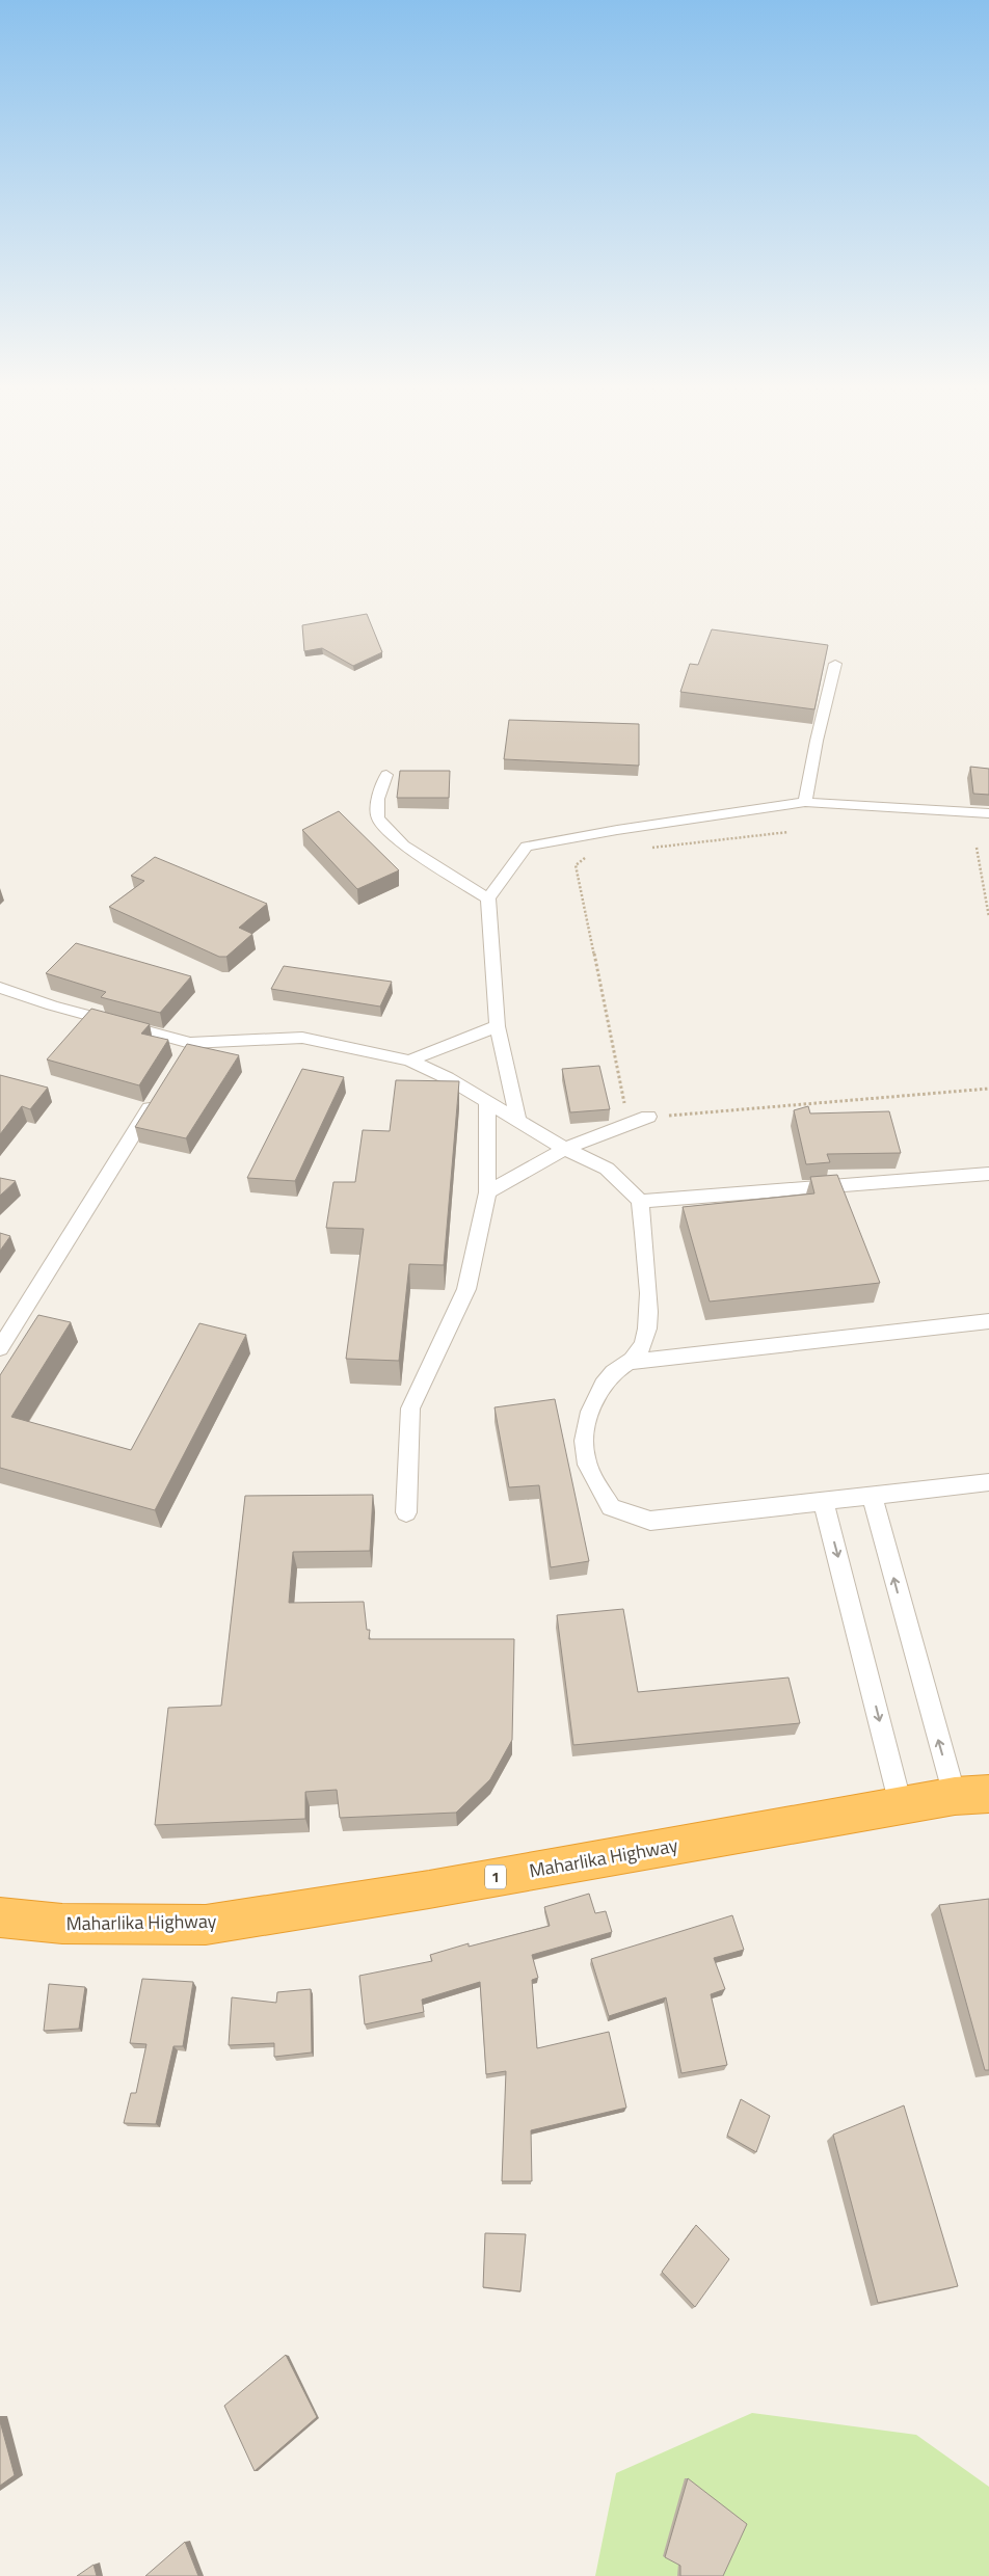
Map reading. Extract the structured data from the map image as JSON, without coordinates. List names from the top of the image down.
{
  "streets": {
    "highway": ["Maharlika Highway", "1"]
  }
}
